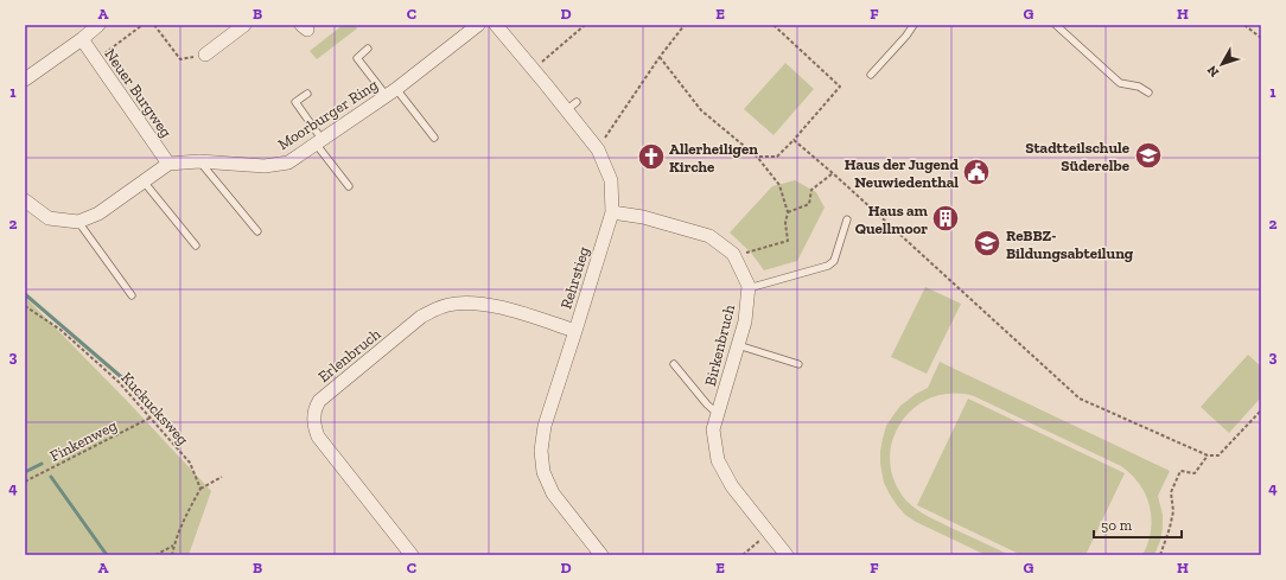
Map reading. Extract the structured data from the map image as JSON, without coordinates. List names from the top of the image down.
{
  "streets": {
    "street": [
      "Neuer Burgweg",
      "Moorburger Ring",
      "Rehrstieg",
      "Birkenbruch",
      "Erlenbruch"
    ],
    "path": ["Kuckucksweg", "Finkenweg"]
  },
  "crossings": [
    ["Neuer Burgweg", "Moorburger Ring"],
    ["Rehrstieg", "Birkenbruch"],
    ["Rehrstieg", "Erlenbruch"],
    ["Kuckucksweg", "Finkenweg"]
  ],
  "places": {
    "school or university": ["Stadtteilschule Süderelbe", "ReBBZ- Bildungsabteilung"],
    "church": ["Allerheiligen Kirche"],
    "public building": ["Haus der Jugend Neuwiedenthal"],
    "building": ["Haus am Quellmoor"]
  },
  "scale_bar": "50 m",
  "north": "bottom left",
  "grid": {
    "columns": [
      "A",
      "B",
      "C",
      "D",
      "E",
      "F",
      "G",
      "H"
    ],
    "rows": [
      "1",
      "2",
      "3",
      "4"
    ]
  }
}
